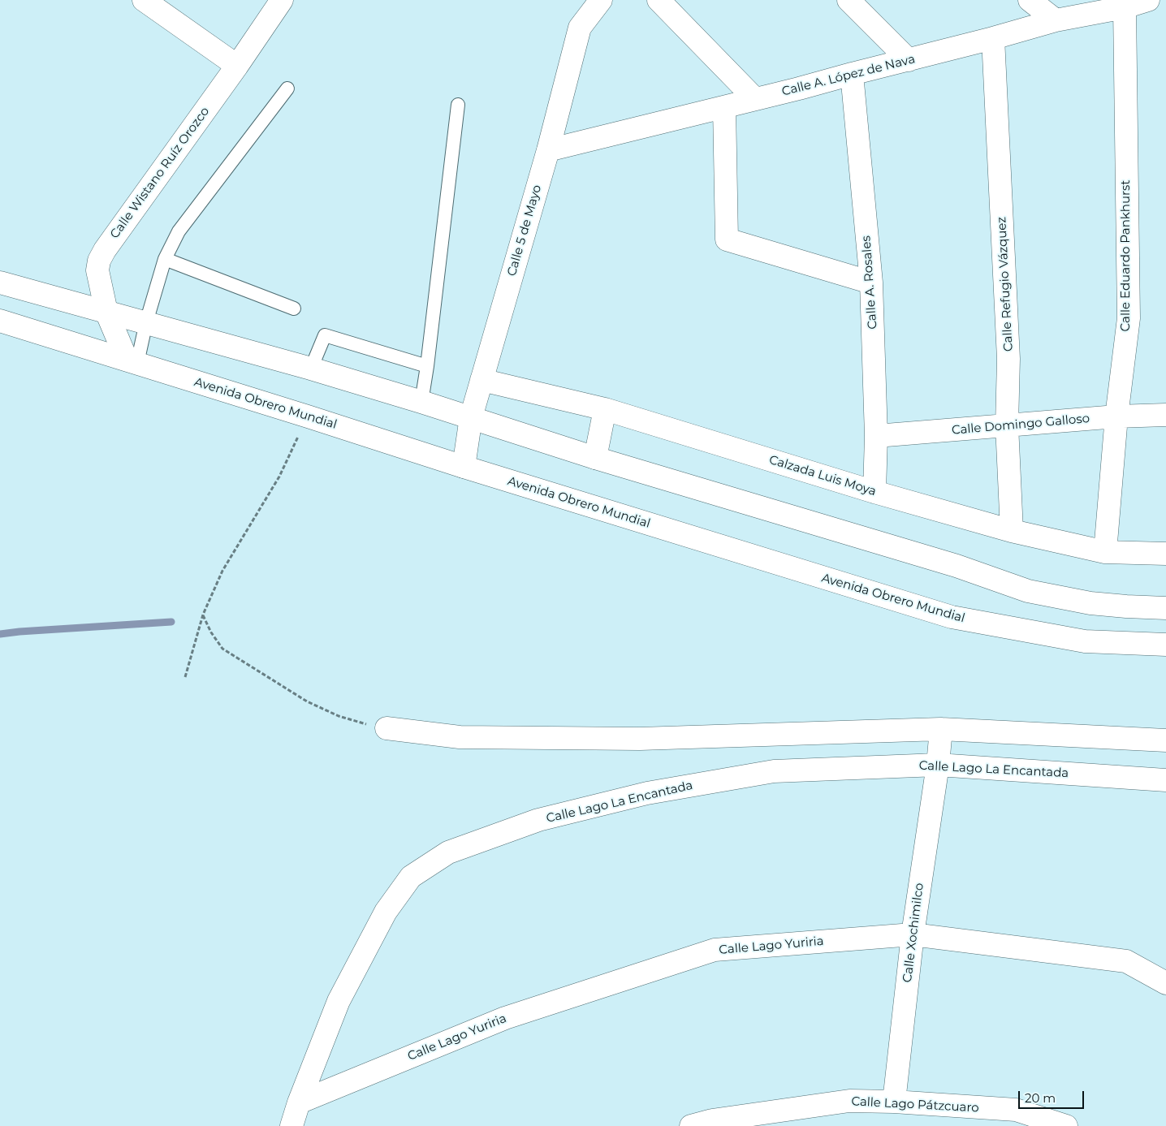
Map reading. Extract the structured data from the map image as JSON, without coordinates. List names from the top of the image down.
{
  "streets": {
    "street": [
      "Calle A. López de Nava",
      "Calle Wistano Ruíz Orozco",
      "Calle 5 de Mayo",
      "Calle Eduardo Pankhurst",
      "Calle A. Rosales",
      "Calle Refugio Vázquez",
      "Avenida Obrero Mundial",
      "Calle Domingo Galloso",
      "Calzada Luis Moya",
      "Calle Lago La Encantada",
      "Calle Xochimilco",
      "Calle Lago Yuriria",
      "Calle Lago Pátzcuaro"
    ]
  },
  "crossings": [
    ["Calle A. López de Nava", "Calle 5 de Mayo"],
    ["Calle A. López de Nava", "Calle Eduardo Pankhurst"],
    ["Calle A. López de Nava", "Calle A. Rosales"],
    ["Calle A. López de Nava", "Calle Refugio Vázquez"],
    ["Calle Wistano Ruíz Orozco", "Avenida Obrero Mundial"],
    ["Calle 5 de Mayo", "Avenida Obrero Mundial"],
    ["Calle 5 de Mayo", "Calzada Luis Moya"],
    ["Calle Eduardo Pankhurst", "Calle Domingo Galloso"],
    ["Calle Eduardo Pankhurst", "Calzada Luis Moya"],
    ["Calle A. Rosales", "Calle Domingo Galloso"],
    ["Calle A. Rosales", "Calzada Luis Moya"],
    ["Calle Refugio Vázquez", "Calle Domingo Galloso"],
    ["Calle Refugio Vázquez", "Calzada Luis Moya"],
    ["Calle Lago La Encantada", "Calle Xochimilco"],
    ["Calle Lago La Encantada", "Calle Lago Yuriria"],
    ["Calle Xochimilco", "Calle Lago Yuriria"],
    ["Calle Xochimilco", "Calle Lago Pátzcuaro"]
  ],
  "scale_bar": "20 m"
}
